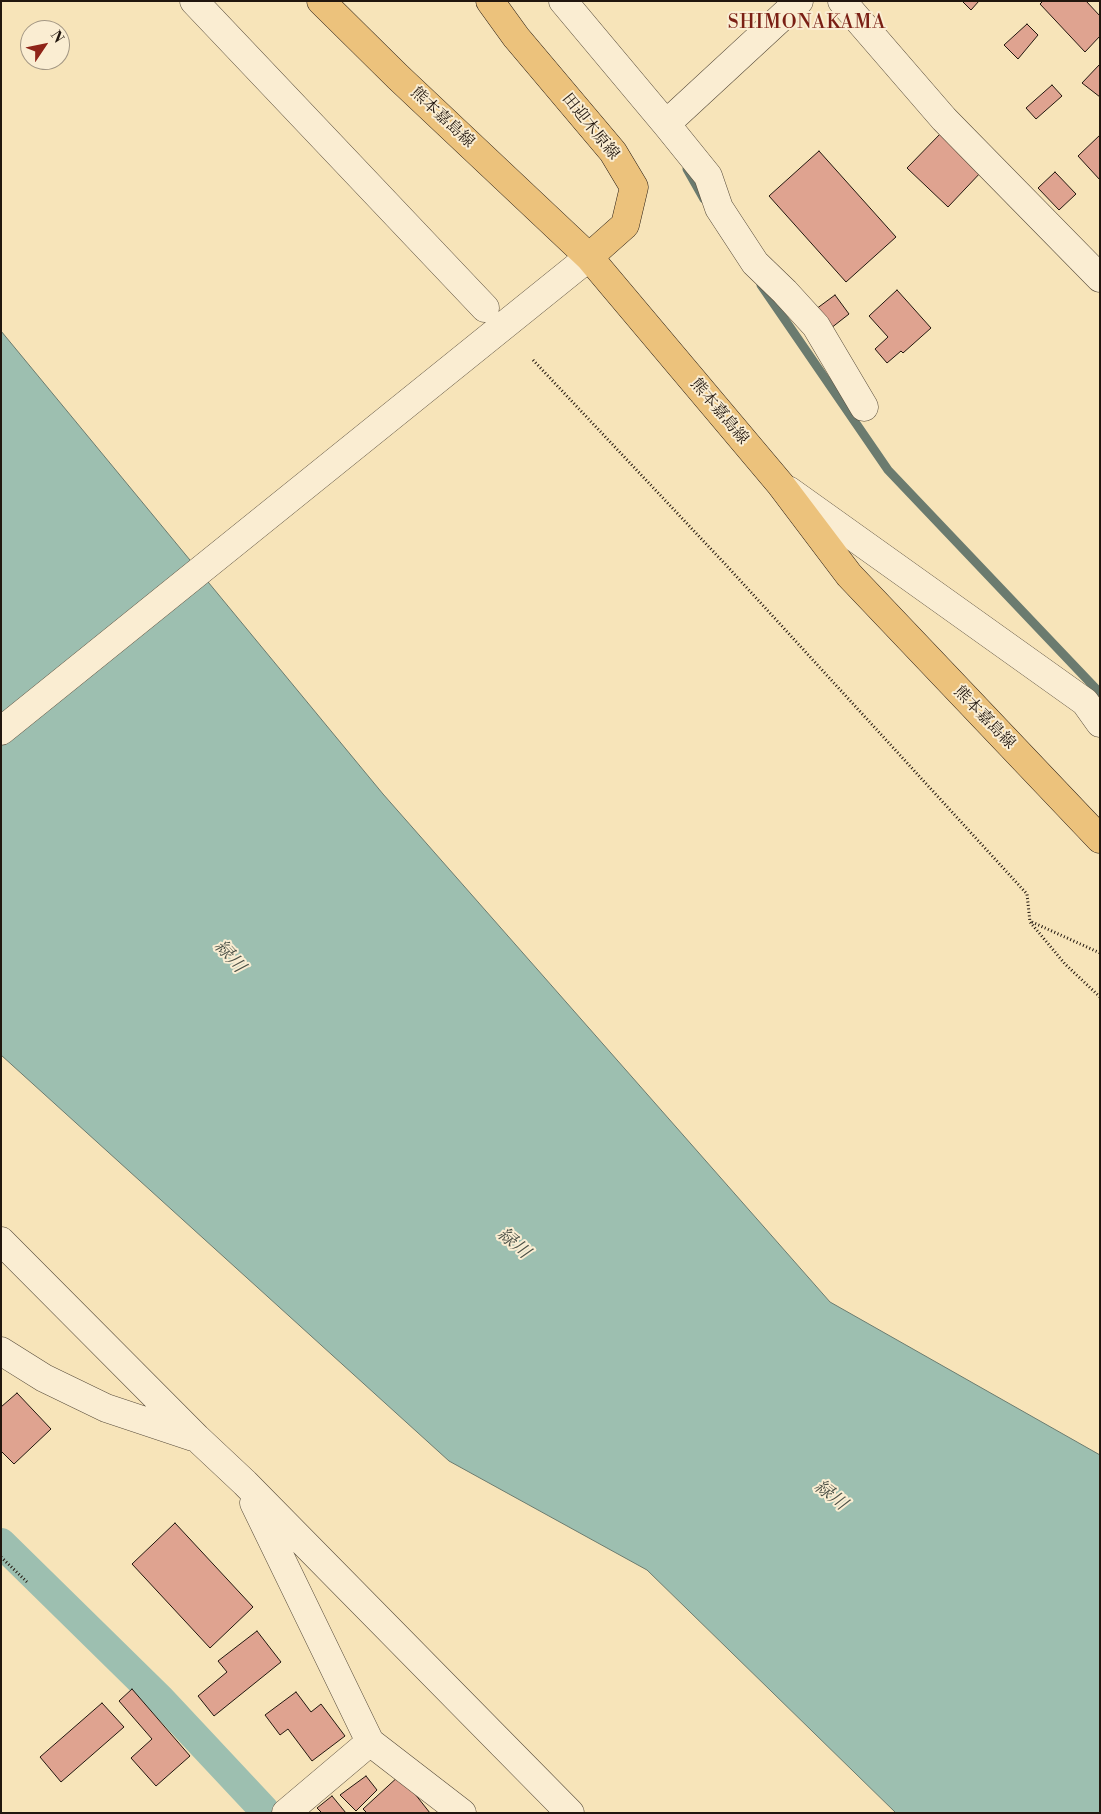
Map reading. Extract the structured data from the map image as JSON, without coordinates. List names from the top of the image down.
{
  "streets": {
    "main road": ["熊本嘉島線", "田迎木原線"]
  },
  "crossings": [
    ["熊本嘉島線", "田迎木原線"]
  ],
  "districts": ["SHIMONAKAMA"],
  "water": ["緑川"],
  "north": "top right"
}
